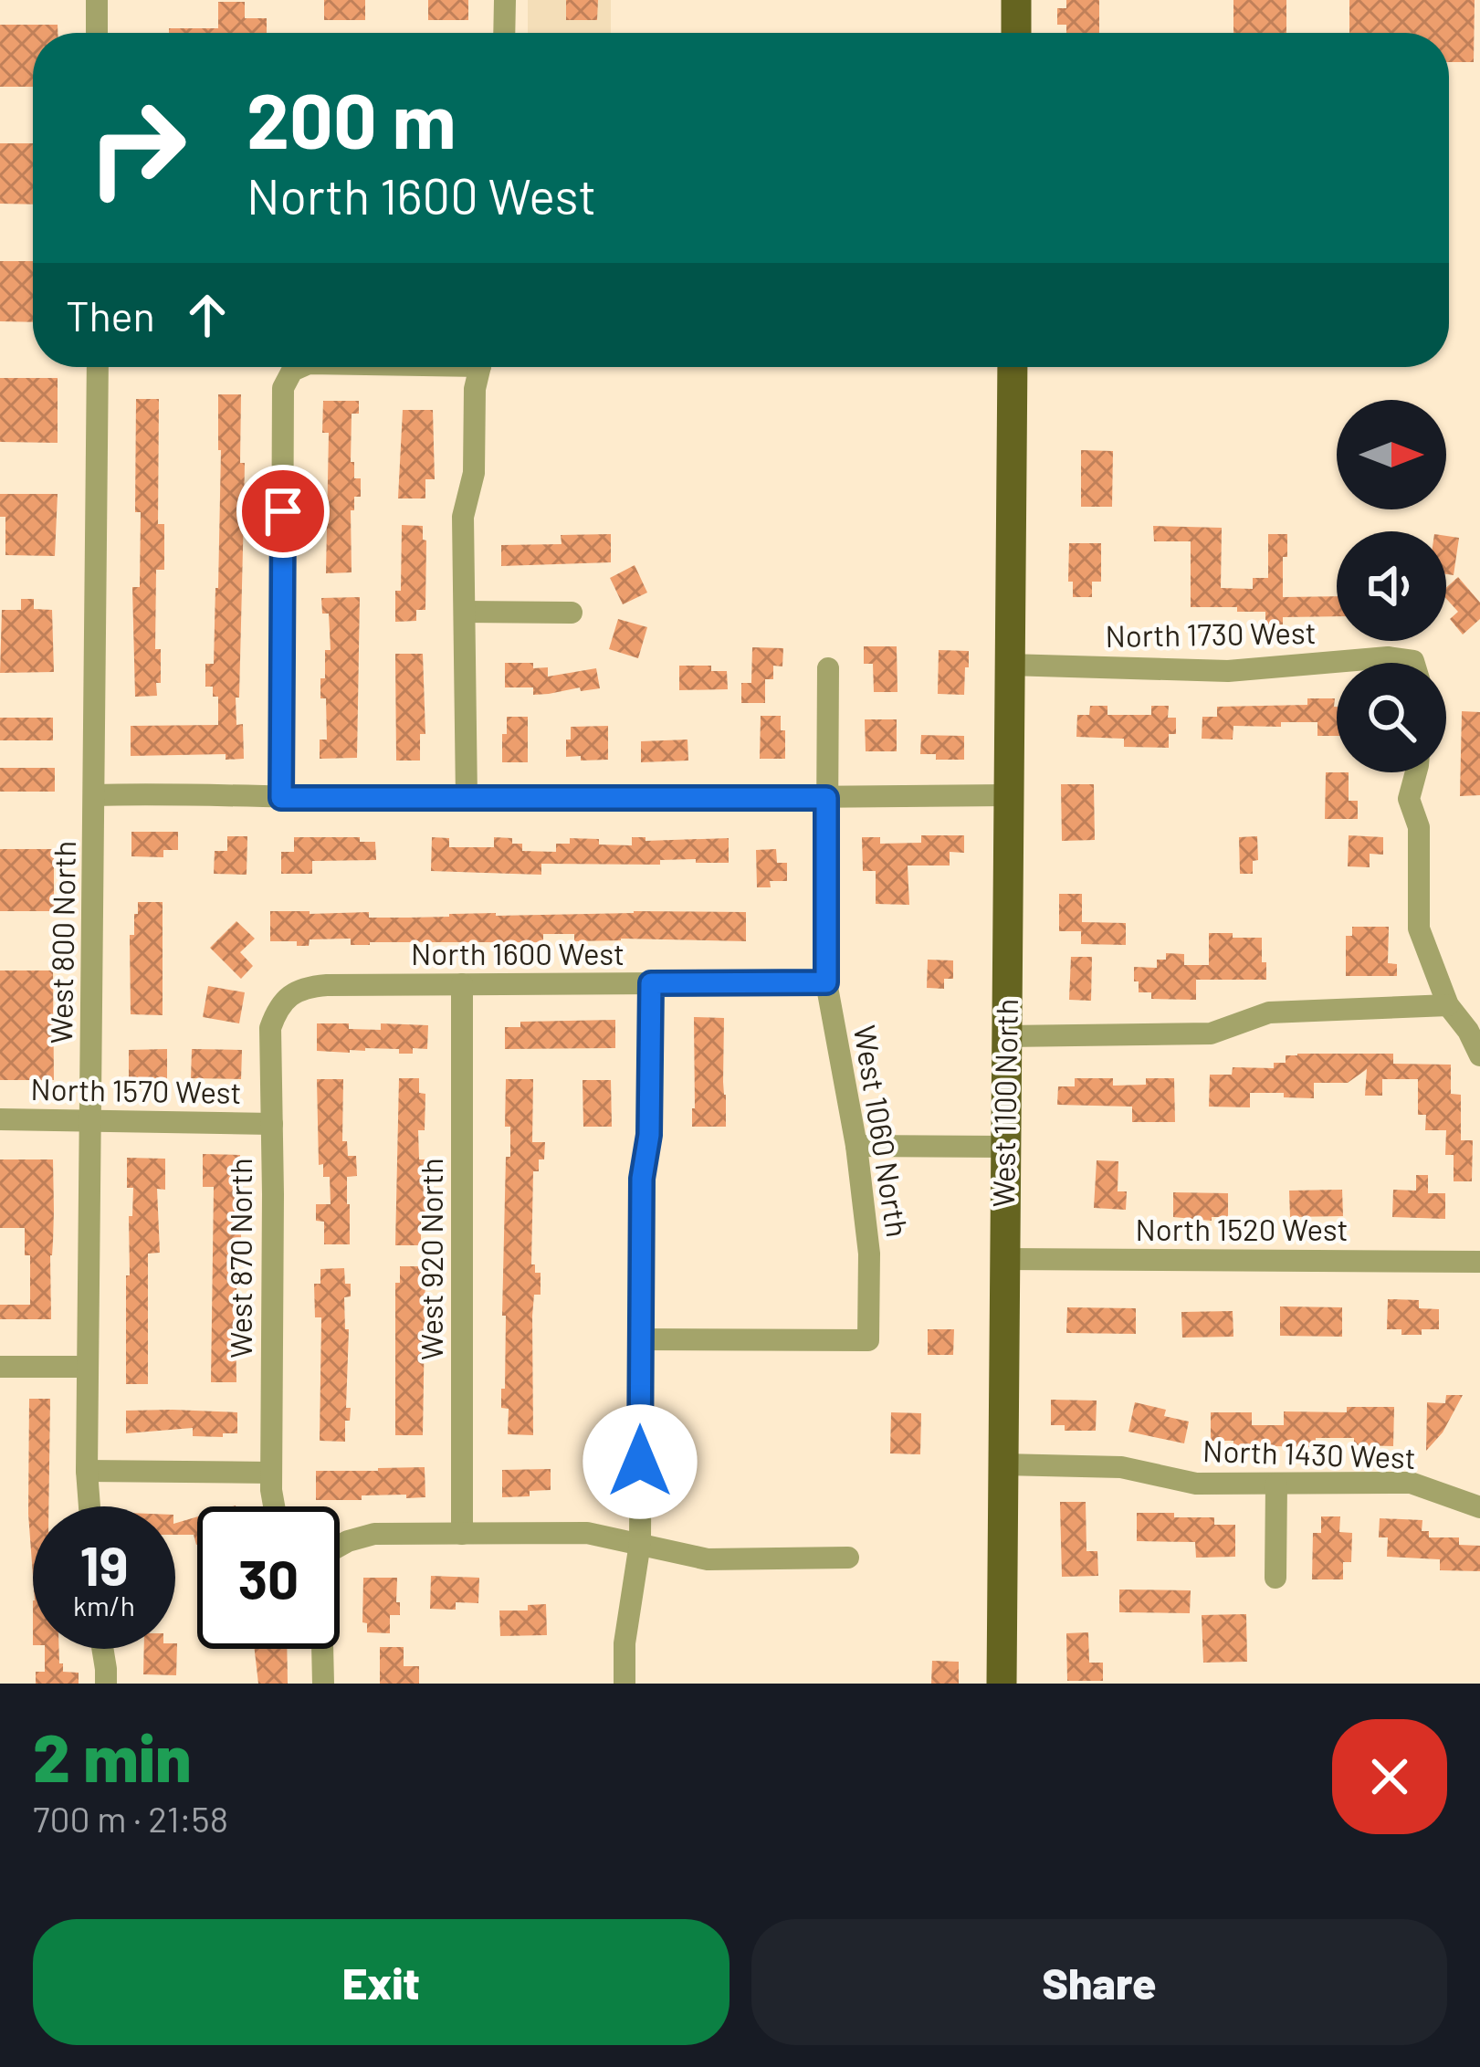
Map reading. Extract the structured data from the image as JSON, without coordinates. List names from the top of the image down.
{
  "streets": {
    "main road": ["West 1100 North"],
    "street": [
      "North 1730 West",
      "West 800 North",
      "North 1600 West",
      "North 1570 West",
      "West 1060 North",
      "North 1520 West",
      "West 870 North",
      "West 920 North",
      "North 1430 West"
    ]
  },
  "crossings": [
    ["North 1730 West", "West 1100 North"],
    ["West 800 North", "North 1570 West"],
    ["North 1600 West", "West 1060 North"],
    ["North 1600 West", "West 870 North"],
    ["North 1600 West", "West 920 North"],
    ["North 1570 West", "West 870 North"],
    ["West 1100 North", "North 1520 West"],
    ["West 1100 North", "North 1430 West"]
  ],
  "north": "right",
  "page": {
    "turn": ["200 m", "North 1600 West"],
    "then": "Then",
    "speed": "19 km/h",
    "limit": "30",
    "heading": ["2 min", "700 m · 21:58"],
    "buttons": ["Exit", "Share"]
  }
}
